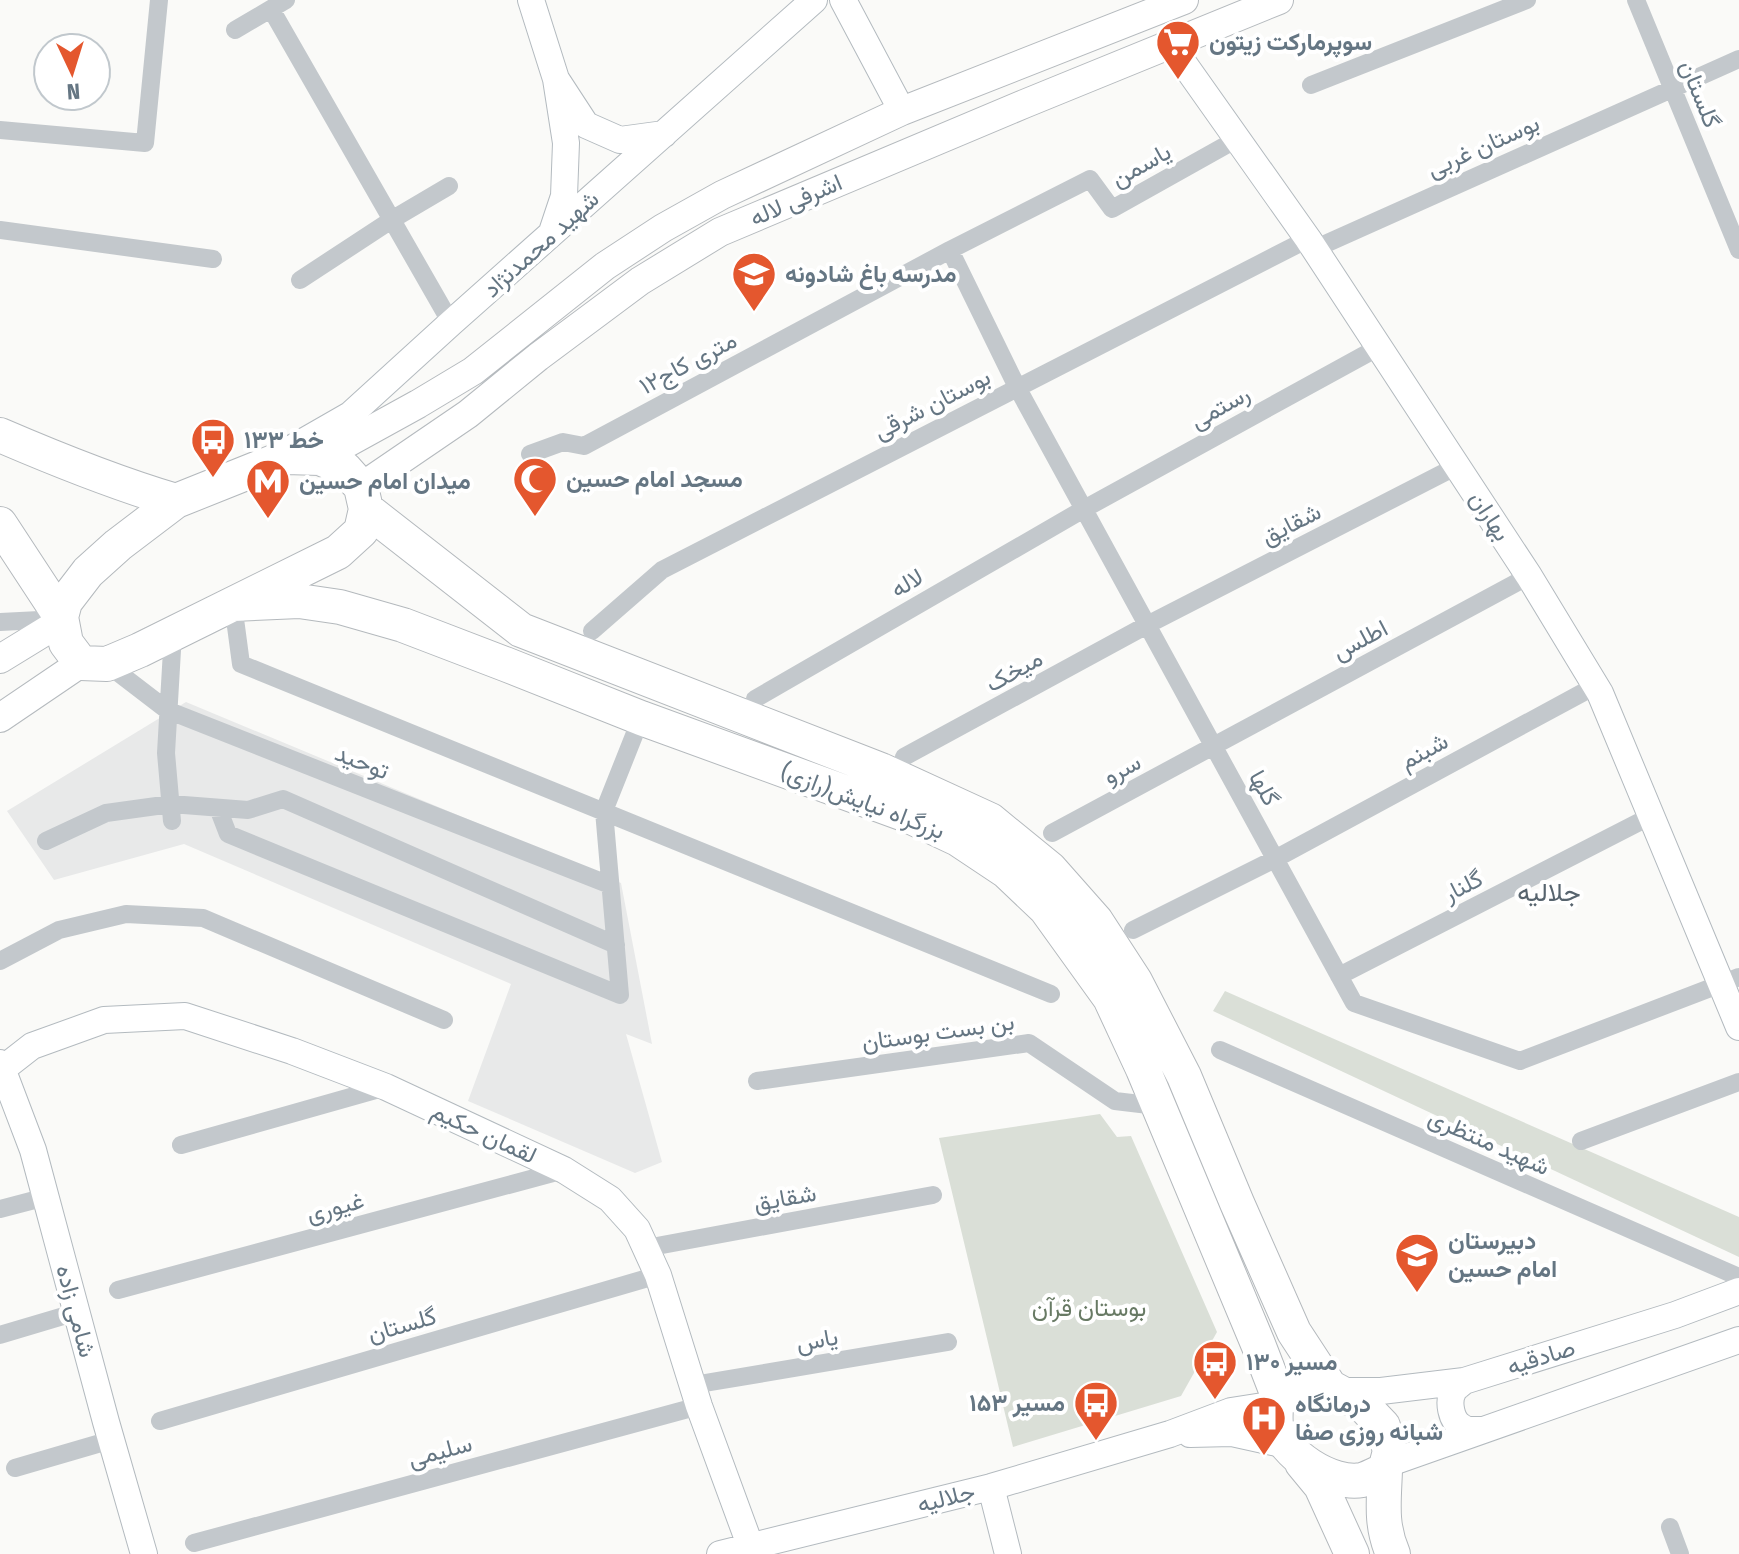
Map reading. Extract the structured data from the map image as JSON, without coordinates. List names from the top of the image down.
{
  "streets": {
    "highway": ["بزرگراه نیایش(رازی)"],
    "main road": [
      "اشرفی لاله",
      "شهید محمدنژاد",
      "بهاران",
      "لقمان حکیم",
      "شامی زاده",
      "صادقیه",
      "جلالیه"
    ],
    "street": [
      "گلستان",
      "بوستان غربی",
      "یاسمن",
      "۱۲متری کاج",
      "بوستان شرقی",
      "رستمی",
      "شقایق",
      "لاله",
      "اطلس",
      "میخک",
      "شبنم",
      "توحید",
      "سرو",
      "گلها",
      "گلنار",
      "بن بست بوستان",
      "شهید منتظری",
      "غیوری",
      "یاس",
      "سلیمی"
    ]
  },
  "crossings": [
    ["گلستان", "بوستان غربی"],
    ["گلستان", "لقمان حکیم"],
    ["بوستان غربی", "بوستان شرقی"],
    ["بوستان غربی", "بهاران"],
    ["یاسمن", "۱۲متری کاج"],
    ["یاسمن", "بهاران"],
    ["یاسمن", "گلها"],
    ["اشرفی لاله", "بهاران"],
    ["اشرفی لاله", "بزرگراه نیایش(رازی)"],
    ["۱۲متری کاج", "گلها"],
    ["بوستان شرقی", "بهاران"],
    ["بوستان شرقی", "گلها"],
    ["رستمی", "بهاران"],
    ["رستمی", "لاله"],
    ["رستمی", "گلها"],
    ["بهاران", "شقایق"],
    ["بهاران", "اطلس"],
    ["بهاران", "شبنم"],
    ["بهاران", "گلها"],
    ["بهاران", "گلنار"],
    ["شقایق", "میخک"],
    ["شقایق", "گلها"],
    ["شقایق", "لقمان حکیم"],
    ["لاله", "گلها"],
    ["اطلس", "سرو"],
    ["اطلس", "گلها"],
    ["میخک", "گلها"],
    ["شبنم", "گلها"],
    ["سرو", "گلها"],
    ["گلها", "گلنار"],
    ["بزرگراه نیایش(رازی)", "بن بست بوستان"],
    ["بزرگراه نیایش(رازی)", "صادقیه"],
    ["لقمان حکیم", "غیوری"],
    ["لقمان حکیم", "شامی زاده"],
    ["لقمان حکیم", "یاس"],
    ["لقمان حکیم", "سلیمی"],
    ["لقمان حکیم", "جلالیه"],
    ["یاس", "سلیمی"]
  ],
  "districts": ["جلالیه"],
  "parks": ["بوستان قرآن"],
  "places": {
    "supermarket": ["سوپرمارکت زیتون"],
    "school or university": ["مدرسه باغ شادونه", "دبیرستان امام حسین"],
    "bus stop": ["خط ۱۳۳", "مسیر ۱۳۰", "مسیر ۱۵۳"],
    "mosque": ["مسجد امام حسین"],
    "metro station": ["میدان امام حسین"],
    "hospital": ["درمانگاه شبانه روزی صفا"]
  },
  "north": "bottom"
}
